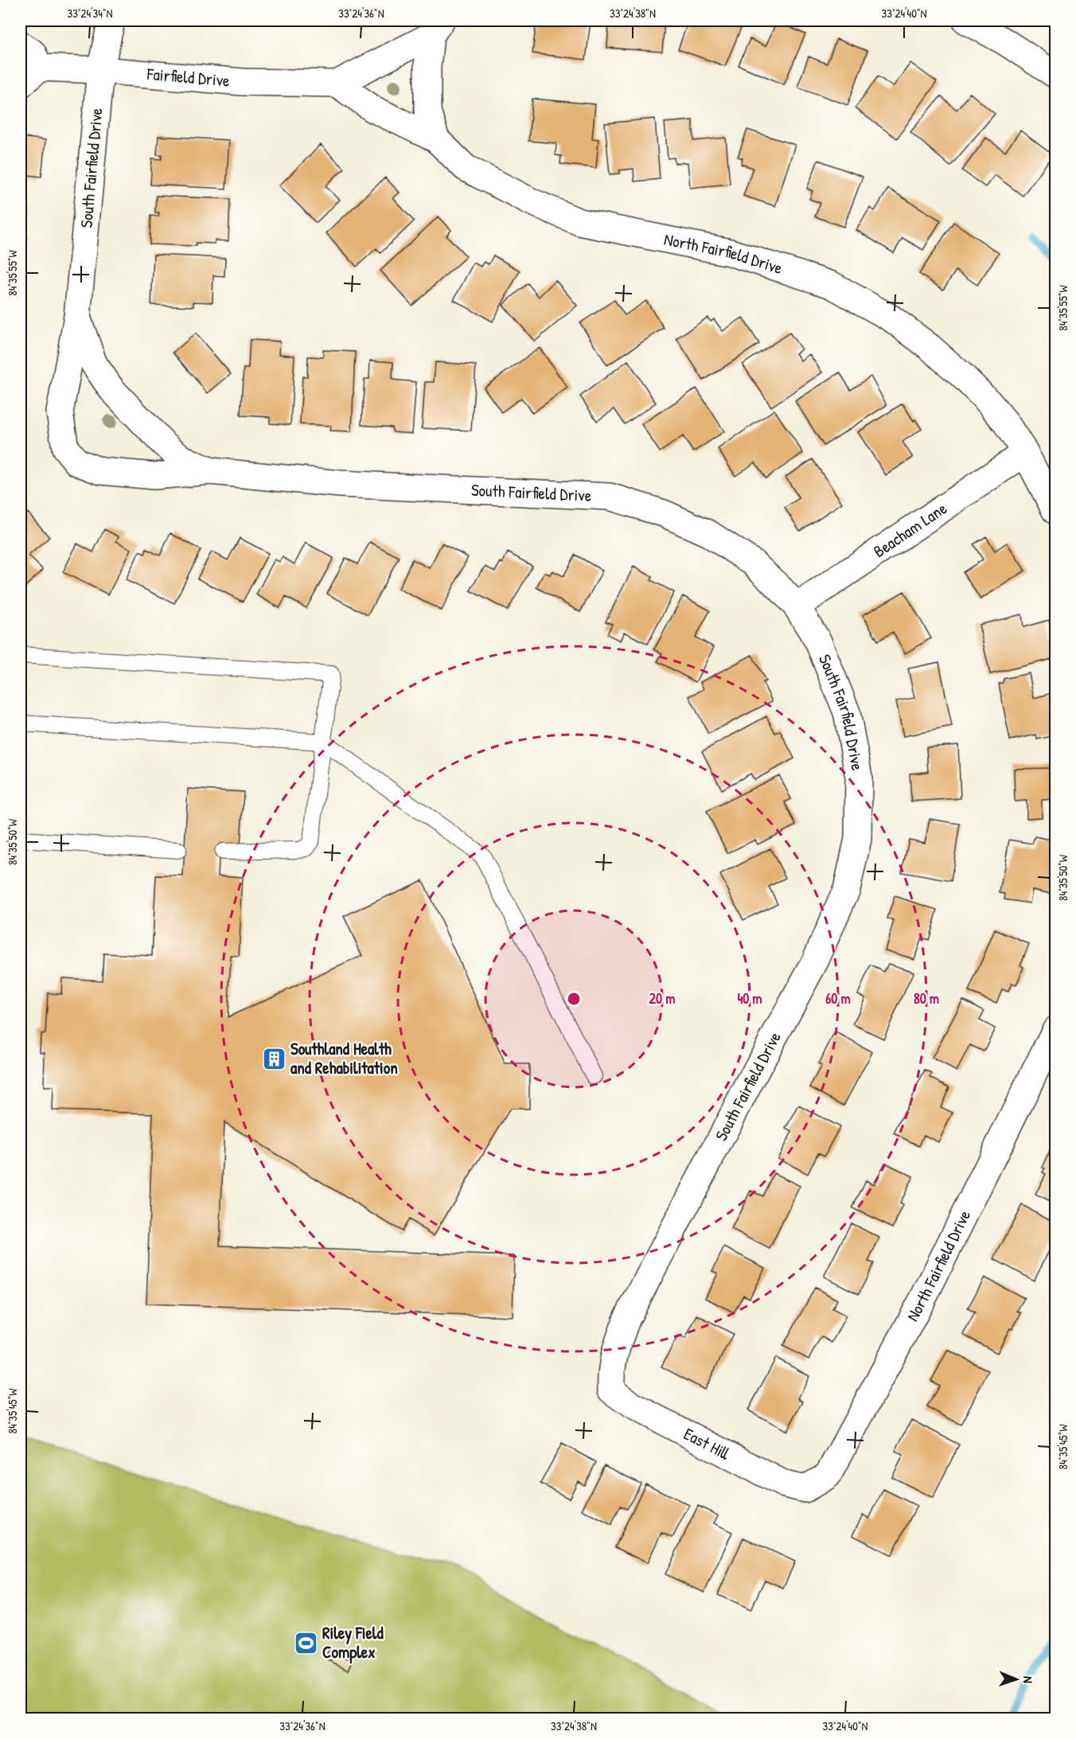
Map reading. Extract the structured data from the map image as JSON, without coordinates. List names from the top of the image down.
{
  "streets": {
    "street": [
      "Fairfield Drive",
      "South Fairfield Drive",
      "North Fairfield Drive",
      "Beacham Lane",
      "East Hill"
    ]
  },
  "crossings": [
    ["Fairfield Drive", "South Fairfield Drive"],
    ["Fairfield Drive", "North Fairfield Drive"],
    ["South Fairfield Drive", "Beacham Lane"],
    ["South Fairfield Drive", "East Hill"],
    ["North Fairfield Drive", "Beacham Lane"],
    ["North Fairfield Drive", "East Hill"]
  ],
  "places": {
    "building": ["Southland Health and Rehabilitation"],
    "sports": ["Riley Field Complex"]
  },
  "north": "right",
  "coordinates": [
    "33°24'34\"N",
    "33°24'36\"N",
    "33°24'38\"N",
    "33°24'40\"N",
    "84°35'55\"W",
    "84°35'50\"W",
    "84°35'45\"W"
  ],
  "rings": [
    "20 m",
    "40 m",
    "60 m",
    "80 m"
  ]
}
